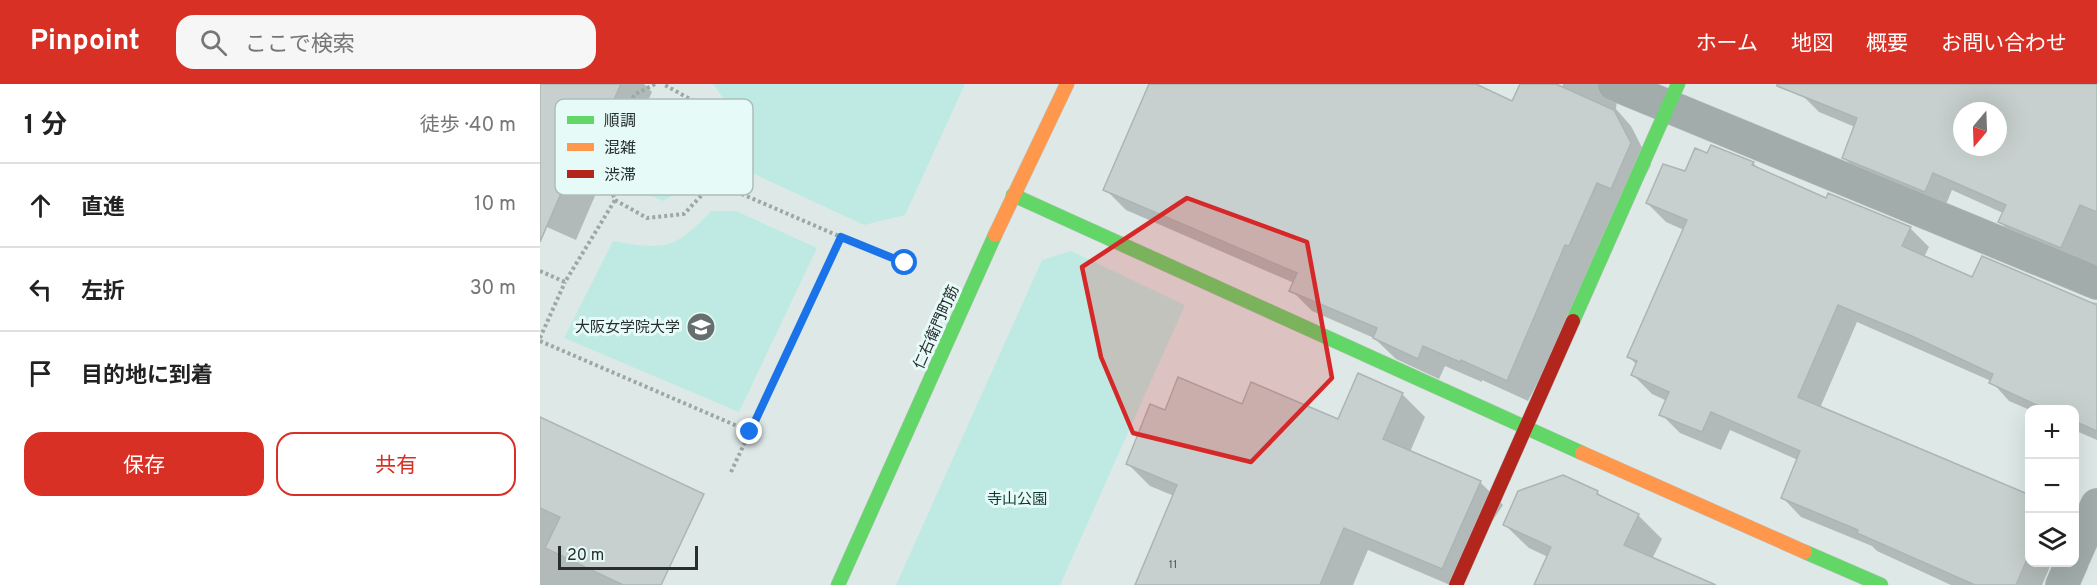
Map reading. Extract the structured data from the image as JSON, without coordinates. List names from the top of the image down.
{
  "streets": {
    "street": ["仁右衛門町筋"]
  },
  "parks": ["寺山公園"],
  "places": {
    "school or university": ["大阪女学院大学"]
  },
  "house_numbers": ["11"],
  "legend": ["順調", "混雑", "渋滞"],
  "scale_bar": "20 m",
  "north": "bottom",
  "page": {
    "header": "Pinpoint",
    "search": "ここで検索",
    "nav": [
      "ホーム",
      "地図",
      "概要",
      "お問い合わせ"
    ],
    "heading": ["1 分", "徒歩 · 40 m"],
    "list": [
      ["直進", "10 m"],
      ["左折", "30 m"],
      "目的地に到着"
    ],
    "map_buttons": ["+", "−"],
    "buttons": ["保存", "共有"],
    "scale": "20 m"
  }
}
